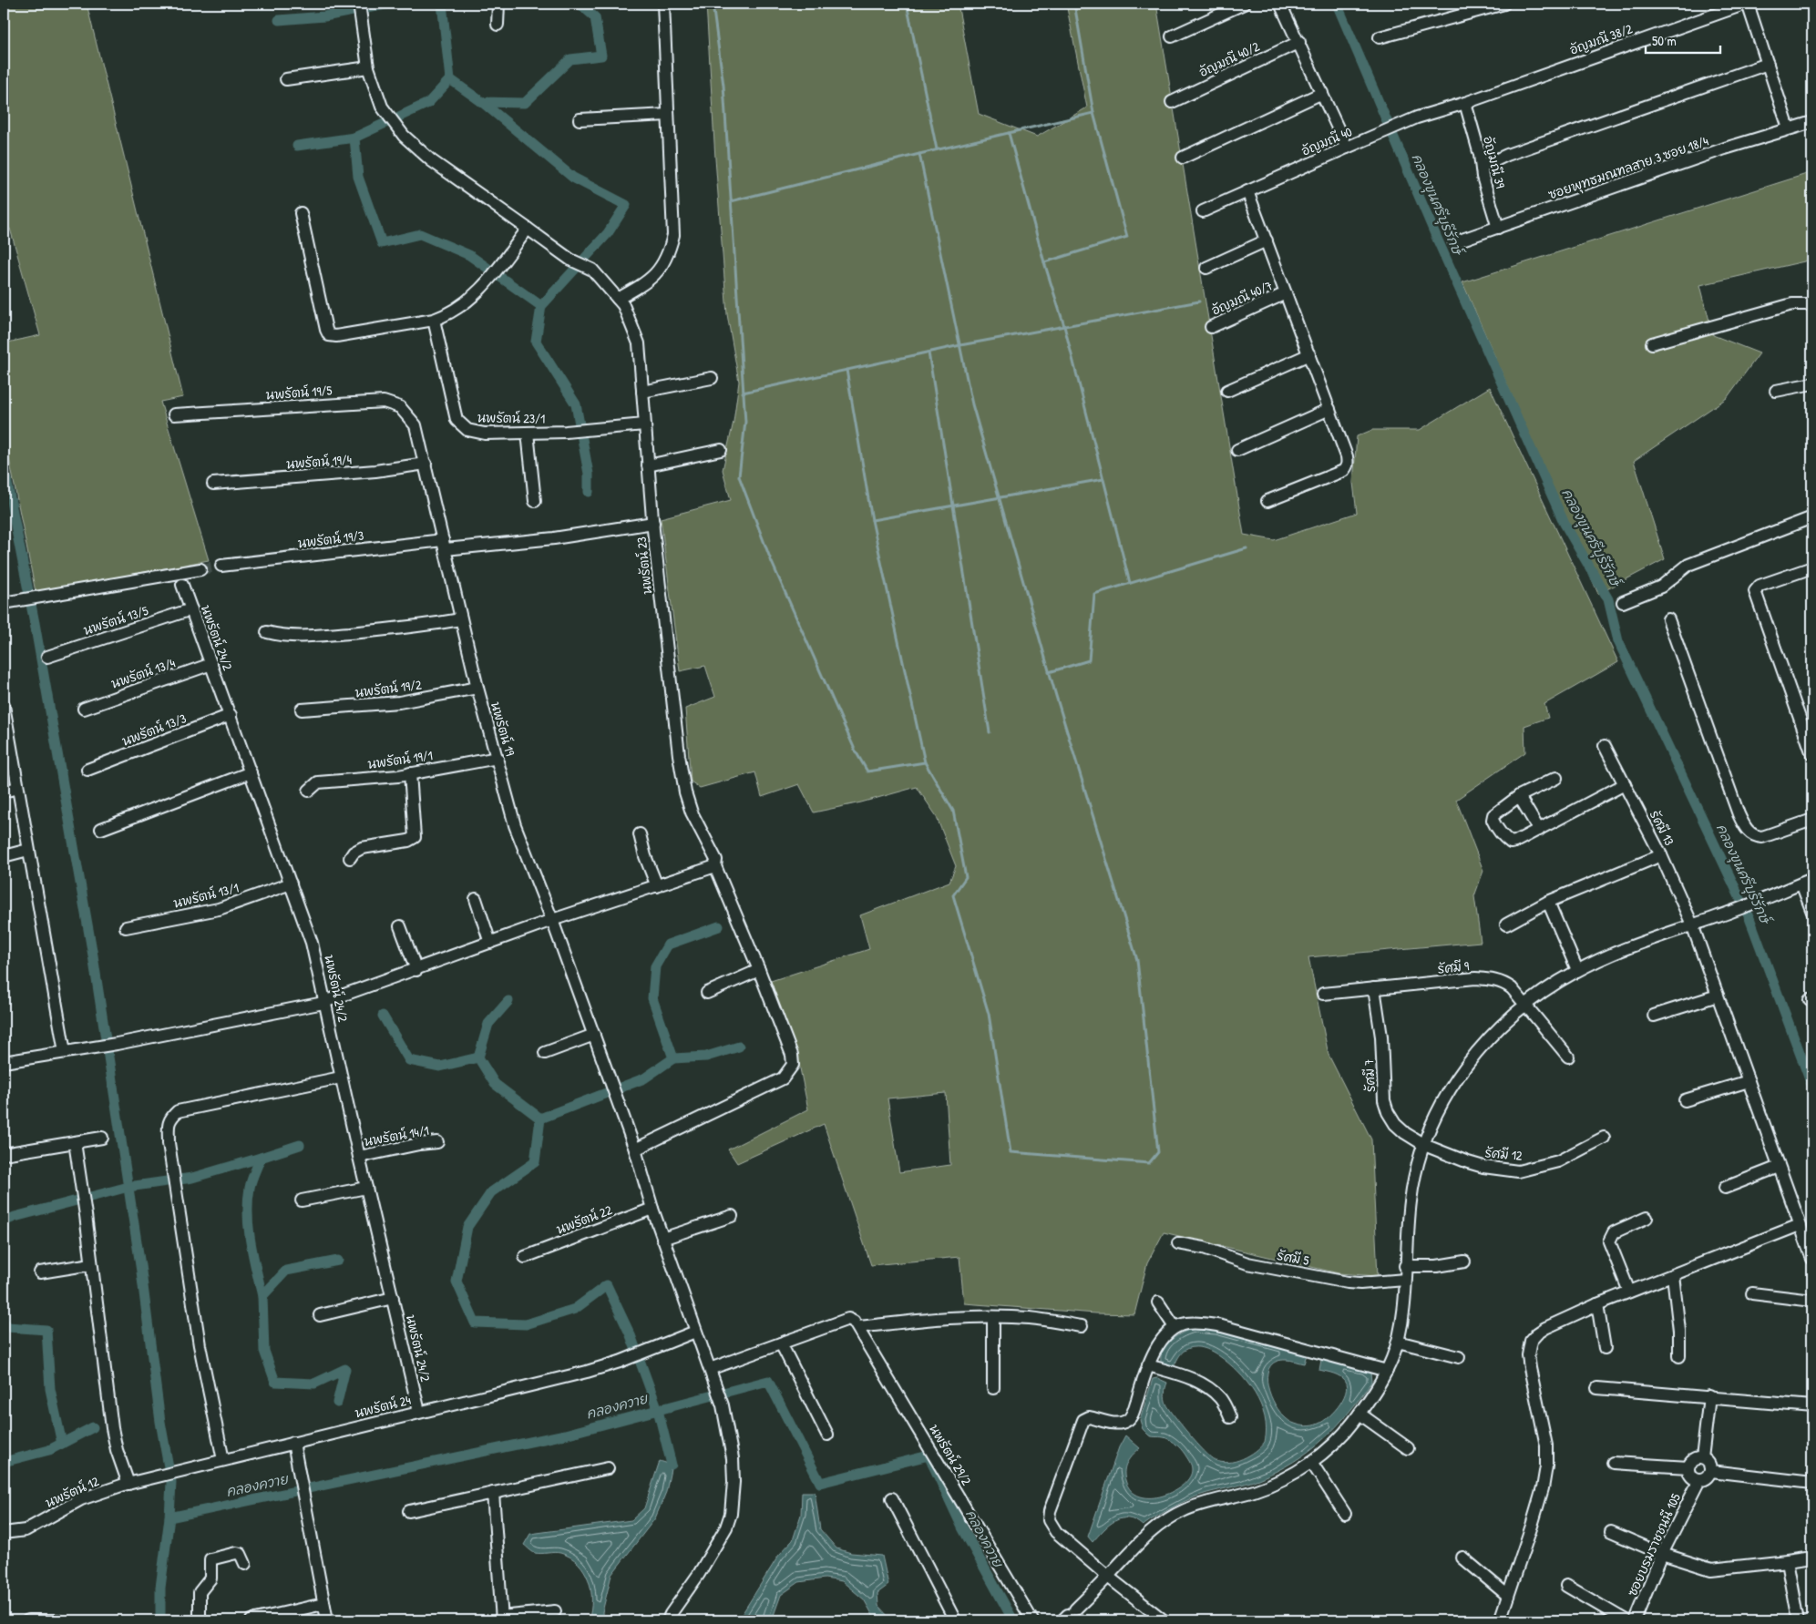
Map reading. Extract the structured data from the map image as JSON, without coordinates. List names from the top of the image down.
{
  "streets": {
    "street": [
      "อัญมณี 38/2",
      "อัญมณี 40/2",
      "อัญมณี 40",
      "อัญมณี 39",
      "ซอยพุทธมณฑลสาย 3 ซอย 18/4",
      "อัญมณี 40/7",
      "นพรัตน์ 19/5",
      "นพรัตน์ 23/1",
      "นพรัตน์ 19/4",
      "นพรัตน์ 19/3",
      "นพรัตน์ 23",
      "นพรัตน์ 13/5",
      "นพรัตน์ 24/2",
      "นพรัตน์ 13/4",
      "นพรัตน์ 19/2",
      "นพรัตน์ 19",
      "นพรัตน์ 13/3",
      "นพรัตน์ 19/1",
      "รัศมี 13",
      "นพรัตน์ 13/1",
      "รัศมี 9",
      "รัศมี 7",
      "นพรัตน์ 14/1",
      "รัศมี 12",
      "นพรัตน์ 22",
      "รัศมี 5",
      "นพรัตน์ 24",
      "นพรัตน์ 29/2",
      "นพรัตน์ 12",
      "ซอยบรมราชชนนี 105"
    ]
  },
  "crossings": [
    ["อัญมณี 38/2", "อัญมณี 40"],
    ["อัญมณี 38/2", "อัญมณี 39"],
    ["อัญมณี 40", "อัญมณี 39"],
    ["อัญมณี 39", "ซอยพุทธมณฑลสาย 3 ซอย 18/4"],
    ["นพรัตน์ 19/5", "นพรัตน์ 19"],
    ["นพรัตน์ 23/1", "นพรัตน์ 23"],
    ["นพรัตน์ 19/4", "นพรัตน์ 19"],
    ["นพรัตน์ 19/3", "นพรัตน์ 23"],
    ["นพรัตน์ 19/3", "นพรัตน์ 19"],
    ["นพรัตน์ 23", "นพรัตน์ 19"],
    ["นพรัตน์ 13/5", "นพรัตน์ 24/2"],
    ["นพรัตน์ 24/2", "นพรัตน์ 13/4"],
    ["นพรัตน์ 24/2", "นพรัตน์ 13/3"],
    ["นพรัตน์ 24/2", "นพรัตน์ 13/1"],
    ["นพรัตน์ 24/2", "นพรัตน์ 14/1"],
    ["นพรัตน์ 24/2", "นพรัตน์ 24"],
    ["นพรัตน์ 19/2", "นพรัตน์ 19"],
    ["นพรัตน์ 19", "นพรัตน์ 19/1"],
    ["นพรัตน์ 19", "นพรัตน์ 22"],
    ["นพรัตน์ 19", "นพรัตน์ 24"],
    ["รัศมี 9", "รัศมี 7"],
    ["รัศมี 7", "รัศมี 12"],
    ["นพรัตน์ 24", "นพรัตน์ 12"]
  ],
  "water": ["คลองขุนศรีบุรีรักษ์", "คลองควาย"],
  "scale_bar": "50 m"
}
